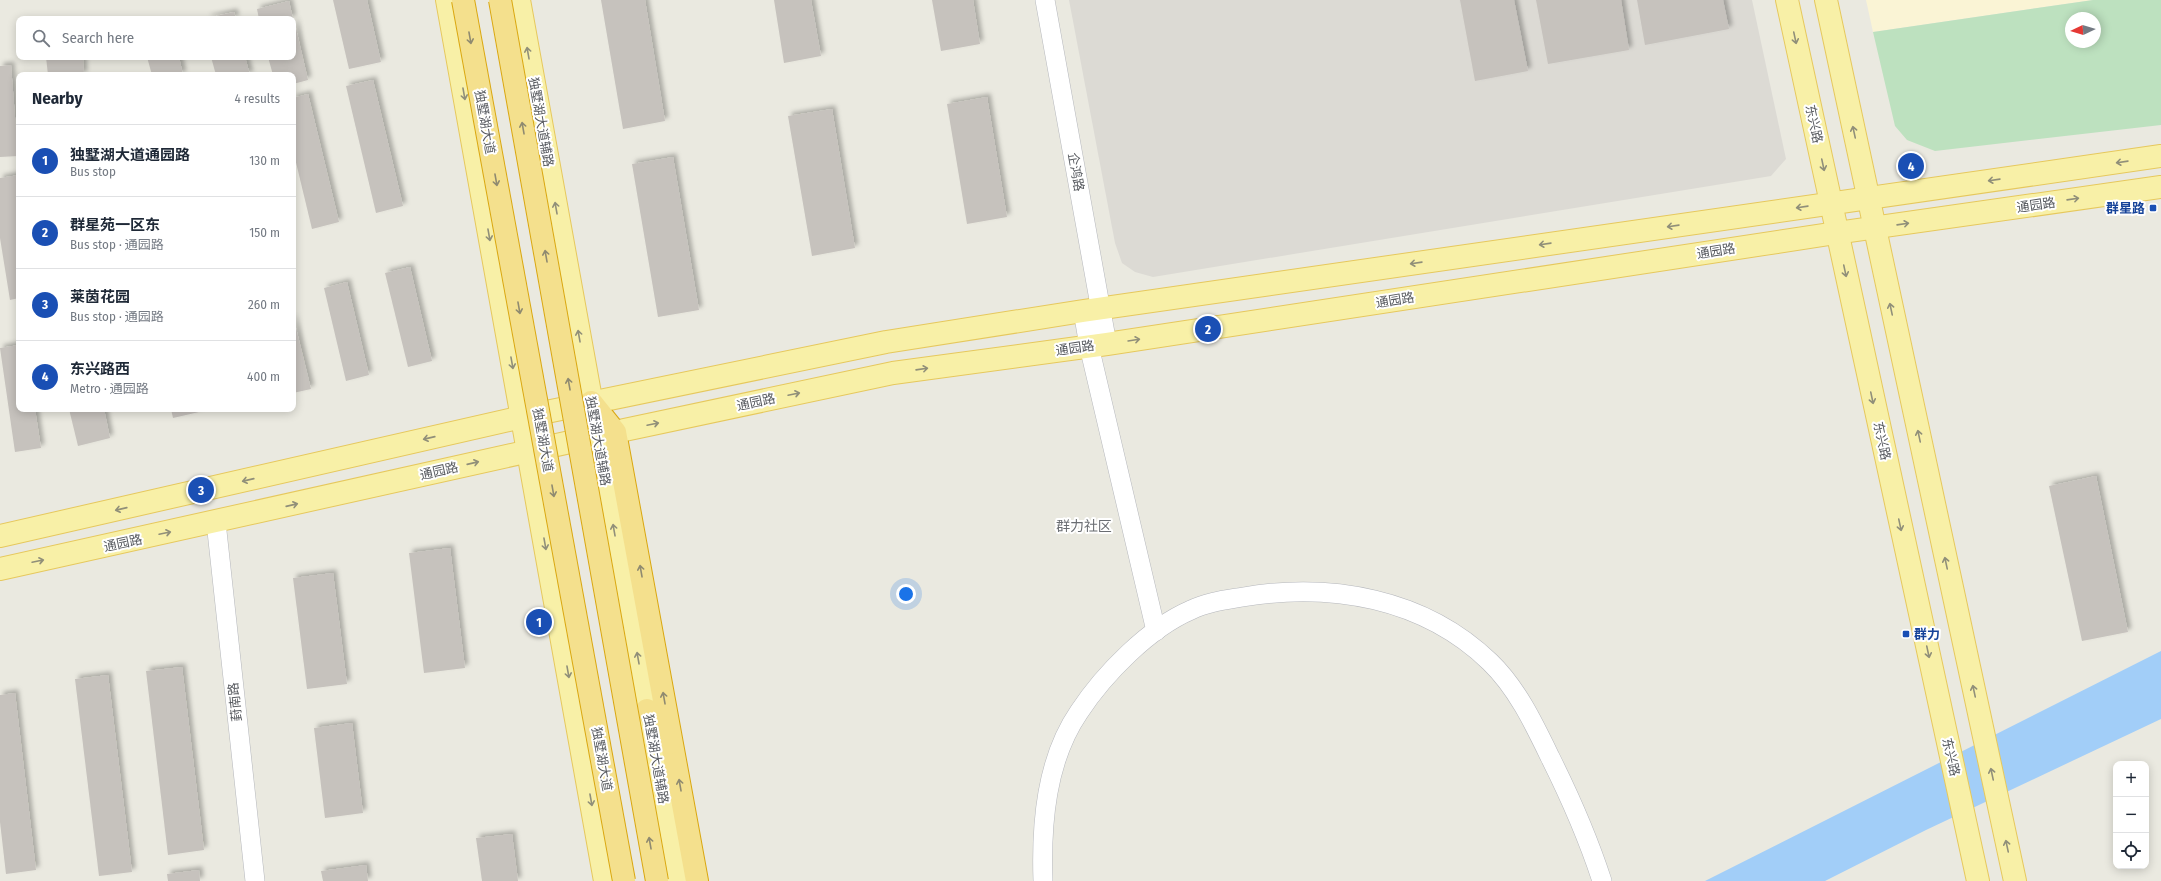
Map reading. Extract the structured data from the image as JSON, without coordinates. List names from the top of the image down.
{
  "streets": {
    "highway": ["独墅湖大道"],
    "main road": ["独墅湖大道辅路", "东兴路", "通园路"],
    "street": ["企鸿路", "葑南路"]
  },
  "crossings": [
    ["独墅湖大道辅路", "通园路"],
    ["东兴路", "通园路"],
    ["企鸿路", "通园路"],
    ["通园路", "葑南路"]
  ],
  "districts": ["群力社区"],
  "places": {
    "transit": ["群星路", "群力"]
  },
  "north": "left",
  "page": {
    "search": "Search here",
    "heading": ["Nearby", "4 results"],
    "list": [
      {
        "mark": "1",
        "name": "独墅湖大道通园路",
        "note": "Bus stop",
        "value": "130 m"
      },
      {
        "mark": "2",
        "name": "群星苑一区东",
        "note": "Bus stop · 通园路",
        "value": "150 m"
      },
      {
        "mark": "3",
        "name": "莱茵花园",
        "note": "Bus stop · 通园路",
        "value": "260 m"
      },
      {
        "mark": "4",
        "name": "东兴路西",
        "note": "Metro · 通园路",
        "value": "400 m"
      }
    ],
    "pins": [
      "4",
      "2",
      "3",
      "1"
    ],
    "map_buttons": ["+", "−"]
  }
}
